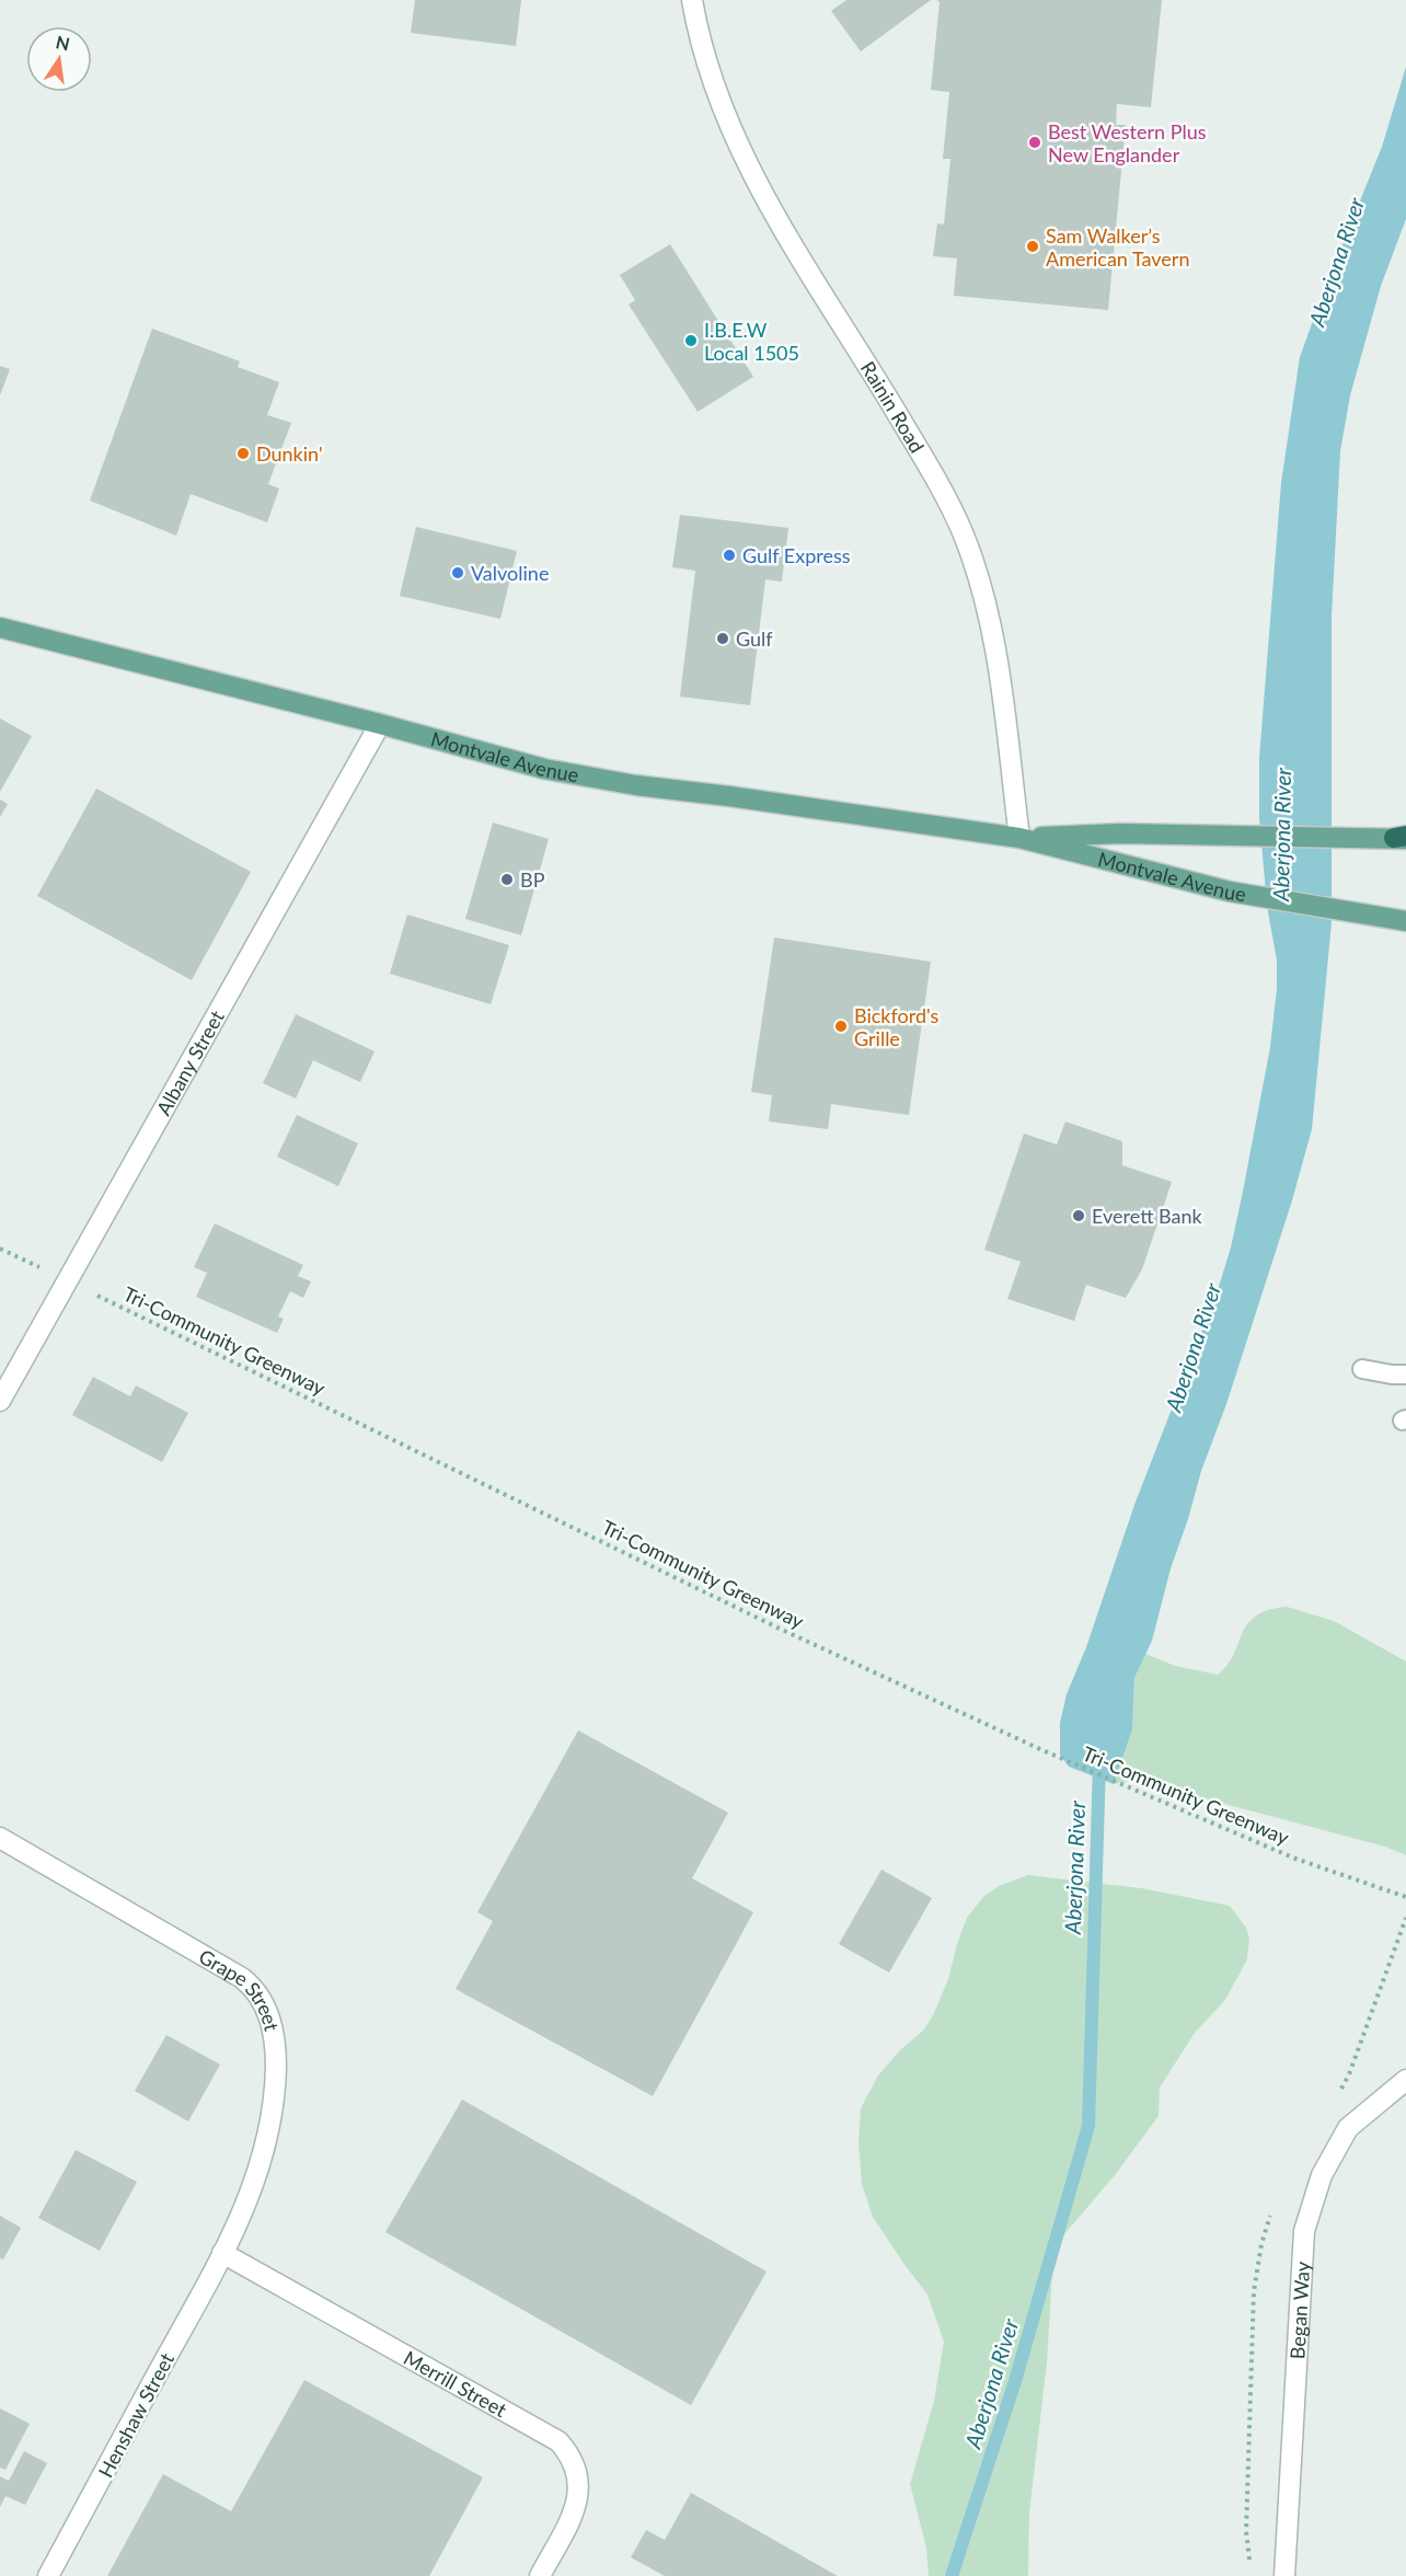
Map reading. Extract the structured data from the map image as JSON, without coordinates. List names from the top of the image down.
{
  "streets": {
    "main road": ["Montvale Avenue"],
    "street": [
      "Rainin Road",
      "Albany Street",
      "Grape Street",
      "Began Way",
      "Merrill Street",
      "Henshaw Street"
    ],
    "path": ["Tri-Community Greenway"]
  },
  "crossings": [
    ["Rainin Road", "Montvale Avenue"],
    ["Montvale Avenue", "Albany Street"],
    ["Albany Street", "Tri-Community Greenway"],
    ["Grape Street", "Merrill Street"],
    ["Grape Street", "Henshaw Street"],
    ["Merrill Street", "Henshaw Street"]
  ],
  "water": ["Aberjona River"],
  "places": [
    "Best Western Plus New Englander",
    "Sam Walker’s American Tavern",
    "I.B.E.W Local 1505",
    "Dunkin'",
    "Gulf Express",
    "Valvoline",
    "Gulf",
    "BP",
    "Bickford's Grille",
    "Everett Bank"
  ],
  "north": "top"
}
